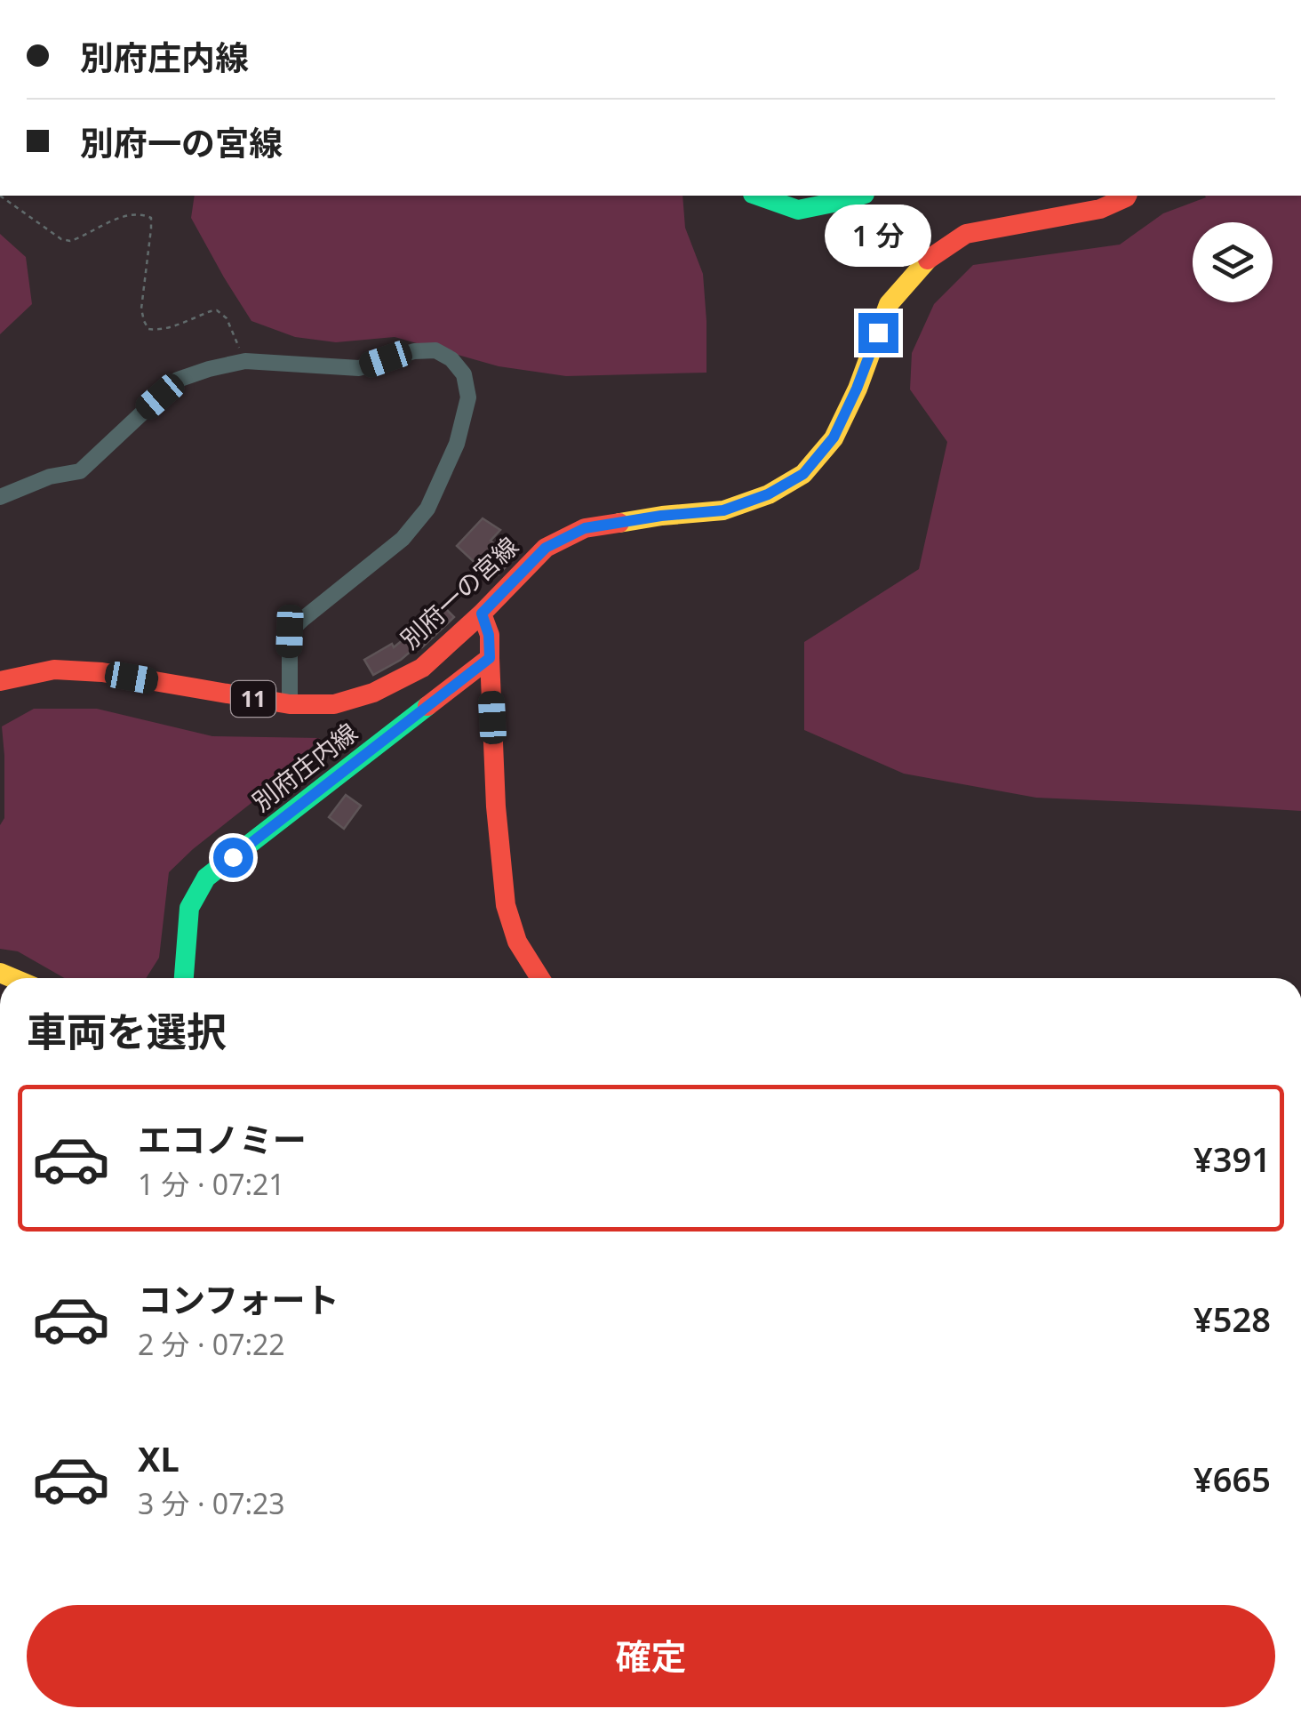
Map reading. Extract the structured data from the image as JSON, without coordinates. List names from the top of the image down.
{
  "streets": {
    "main road": ["別府一の宮線", "11", "別府庄内線"]
  },
  "page": {
    "banner": ["別府庄内線", "別府一の宮線"],
    "bubble": "1 分",
    "heading": "車両を選択",
    "list": [
      {
        "name": "エコノミー",
        "note": "1 分 · 07:21",
        "value": "¥391"
      },
      {
        "name": "コンフォート",
        "note": "2 分 · 07:22",
        "value": "¥528"
      },
      {
        "name": "XL",
        "note": "3 分 · 07:23",
        "value": "¥665"
      }
    ],
    "buttons": "確定"
  }
}
